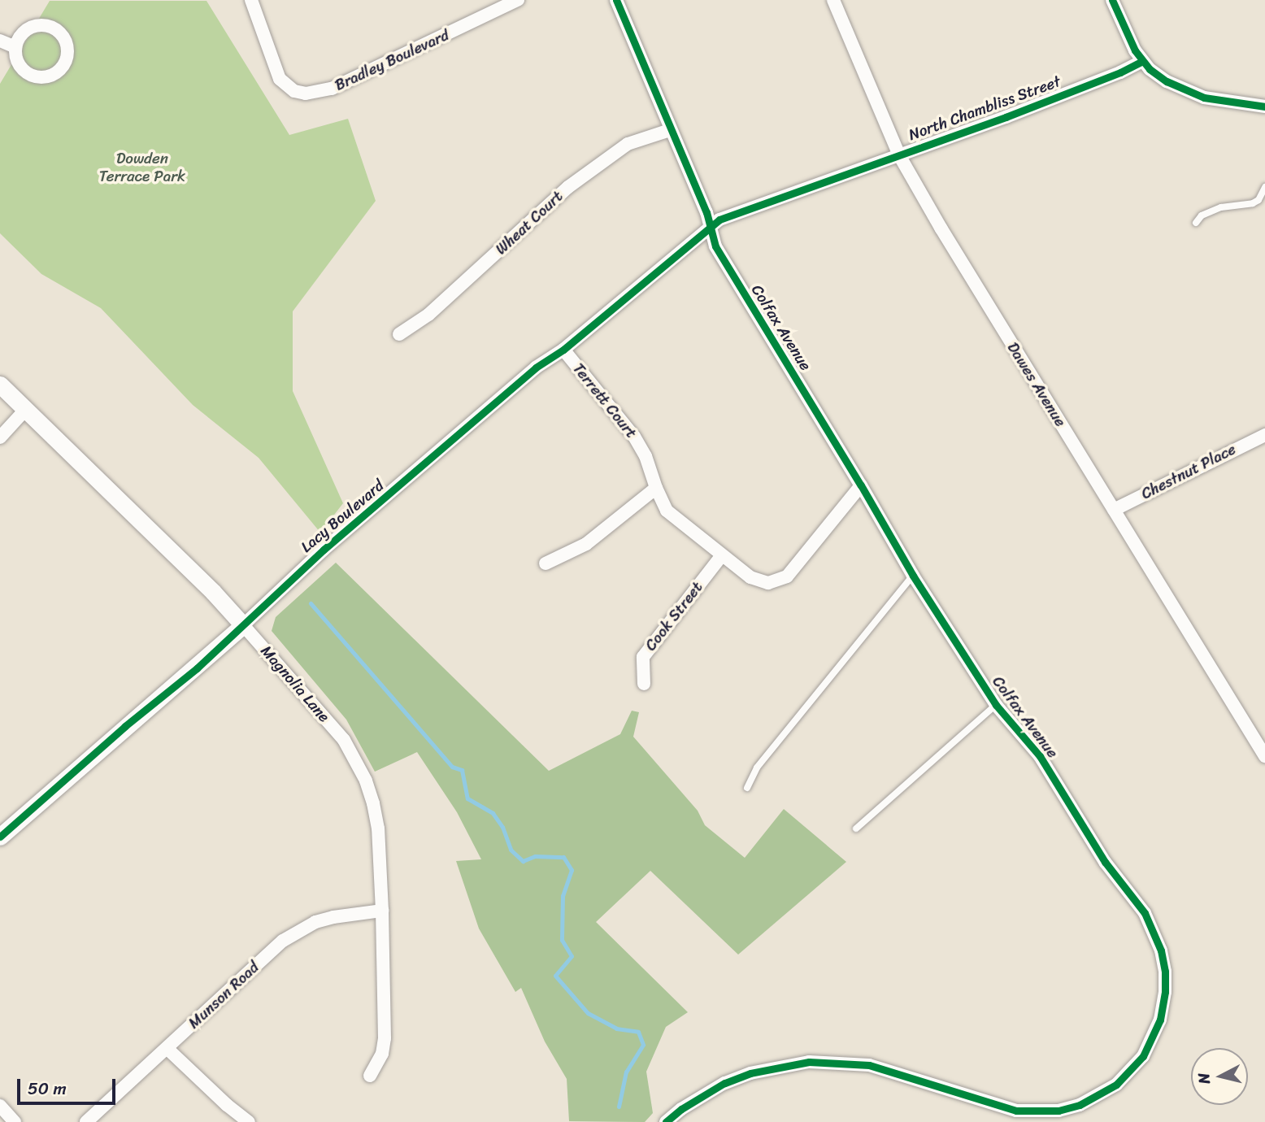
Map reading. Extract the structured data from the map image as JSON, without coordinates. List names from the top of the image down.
{
  "streets": {
    "street": [
      "Bradley Boulevard",
      "North Chambliss Street",
      "Wheat Court",
      "Colfax Avenue",
      "Dawes Avenue",
      "Terrett Court",
      "Chestnut Place",
      "Lacy Boulevard",
      "Cook Street",
      "Magnolia Lane",
      "Munson Road"
    ]
  },
  "crossings": [
    ["North Chambliss Street", "Colfax Avenue"],
    ["North Chambliss Street", "Dawes Avenue"],
    ["North Chambliss Street", "Lacy Boulevard"],
    ["Wheat Court", "Colfax Avenue"],
    ["Colfax Avenue", "Terrett Court"],
    ["Colfax Avenue", "Lacy Boulevard"],
    ["Dawes Avenue", "Chestnut Place"],
    ["Terrett Court", "Lacy Boulevard"],
    ["Terrett Court", "Cook Street"],
    ["Lacy Boulevard", "Magnolia Lane"],
    ["Magnolia Lane", "Munson Road"]
  ],
  "parks": ["Dowden Terrace Park"],
  "scale_bar": "50 m",
  "north": "left"
}
